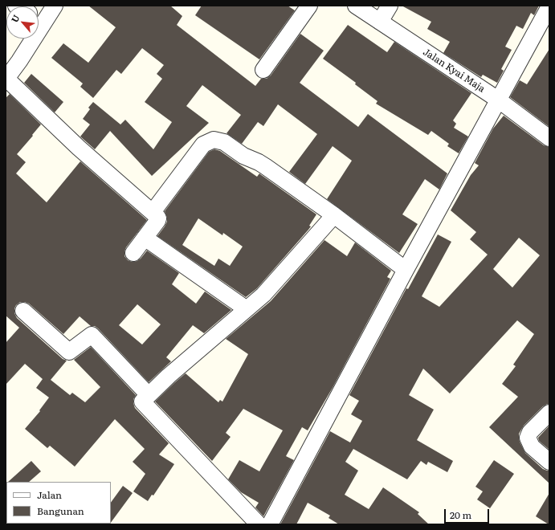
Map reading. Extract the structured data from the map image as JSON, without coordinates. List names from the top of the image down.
{
  "streets": {
    "street": ["Jalan Kyai Maja"]
  },
  "legend": ["Jalan", "Bangunan"],
  "scale_bar": "20 m",
  "north": "top left"
}
